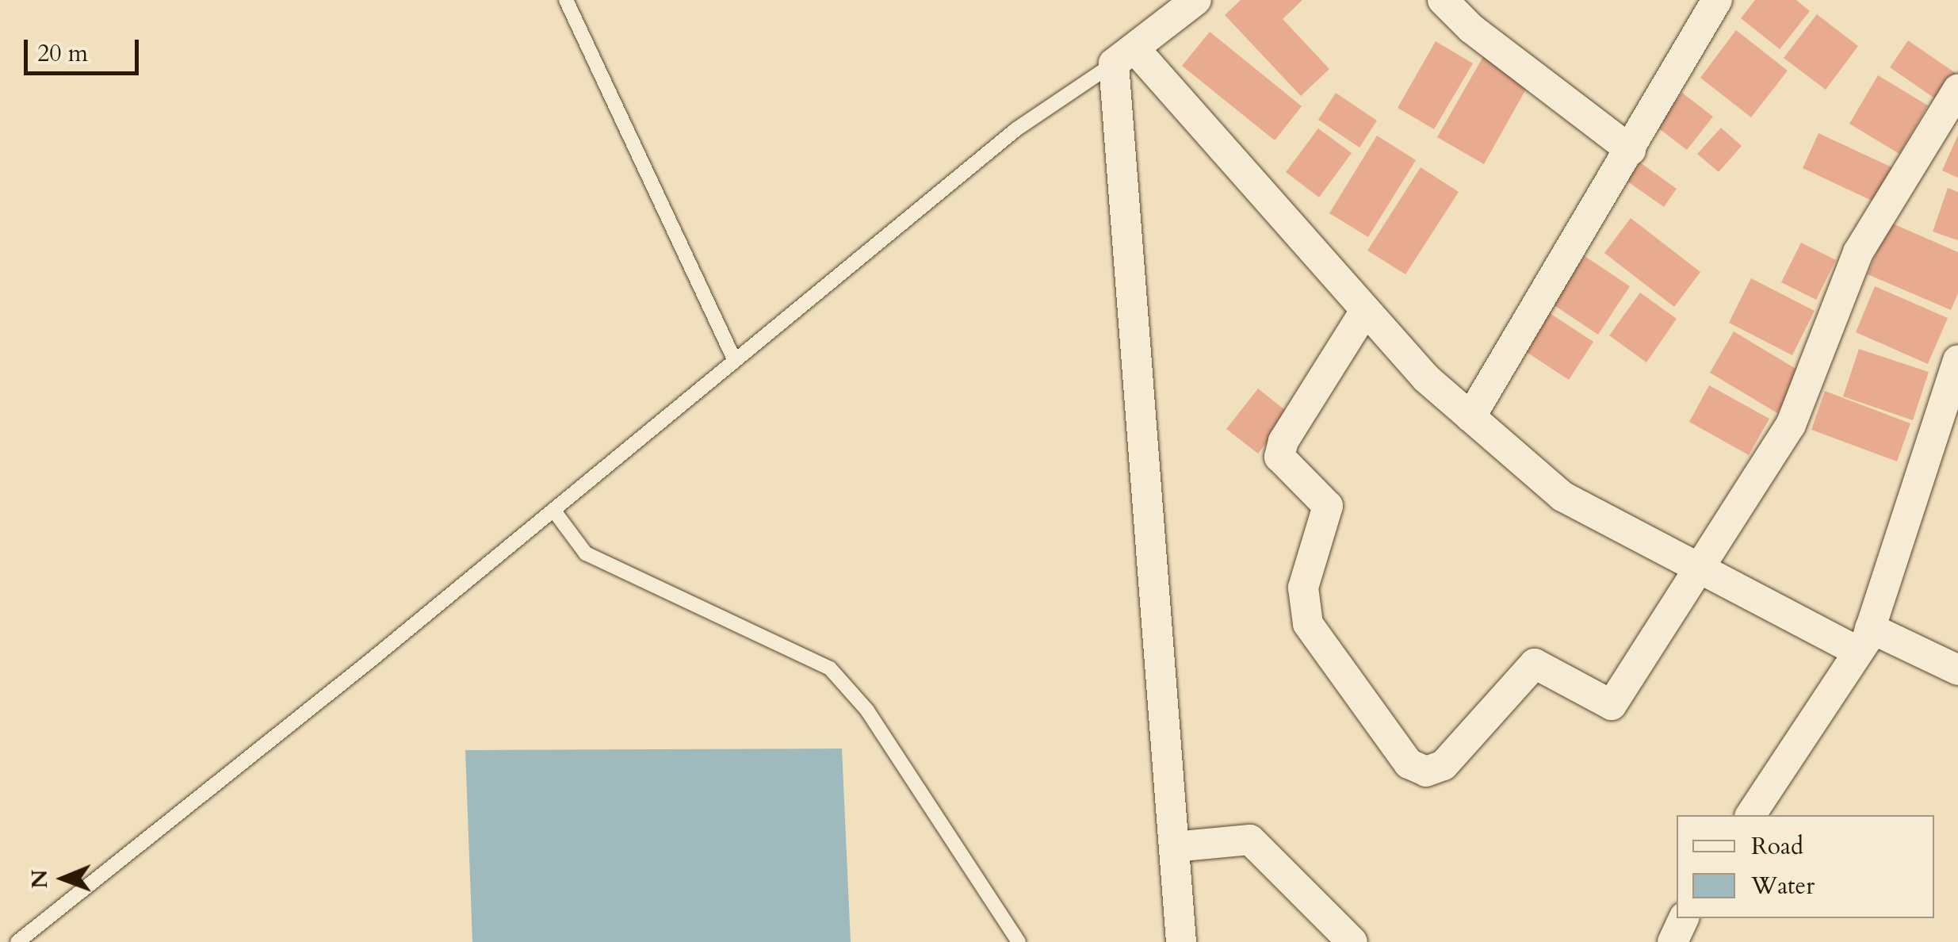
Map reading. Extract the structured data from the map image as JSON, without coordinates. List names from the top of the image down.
{
  "legend": ["Road", "Water"],
  "scale_bar": "20 m",
  "north": "left"
}
